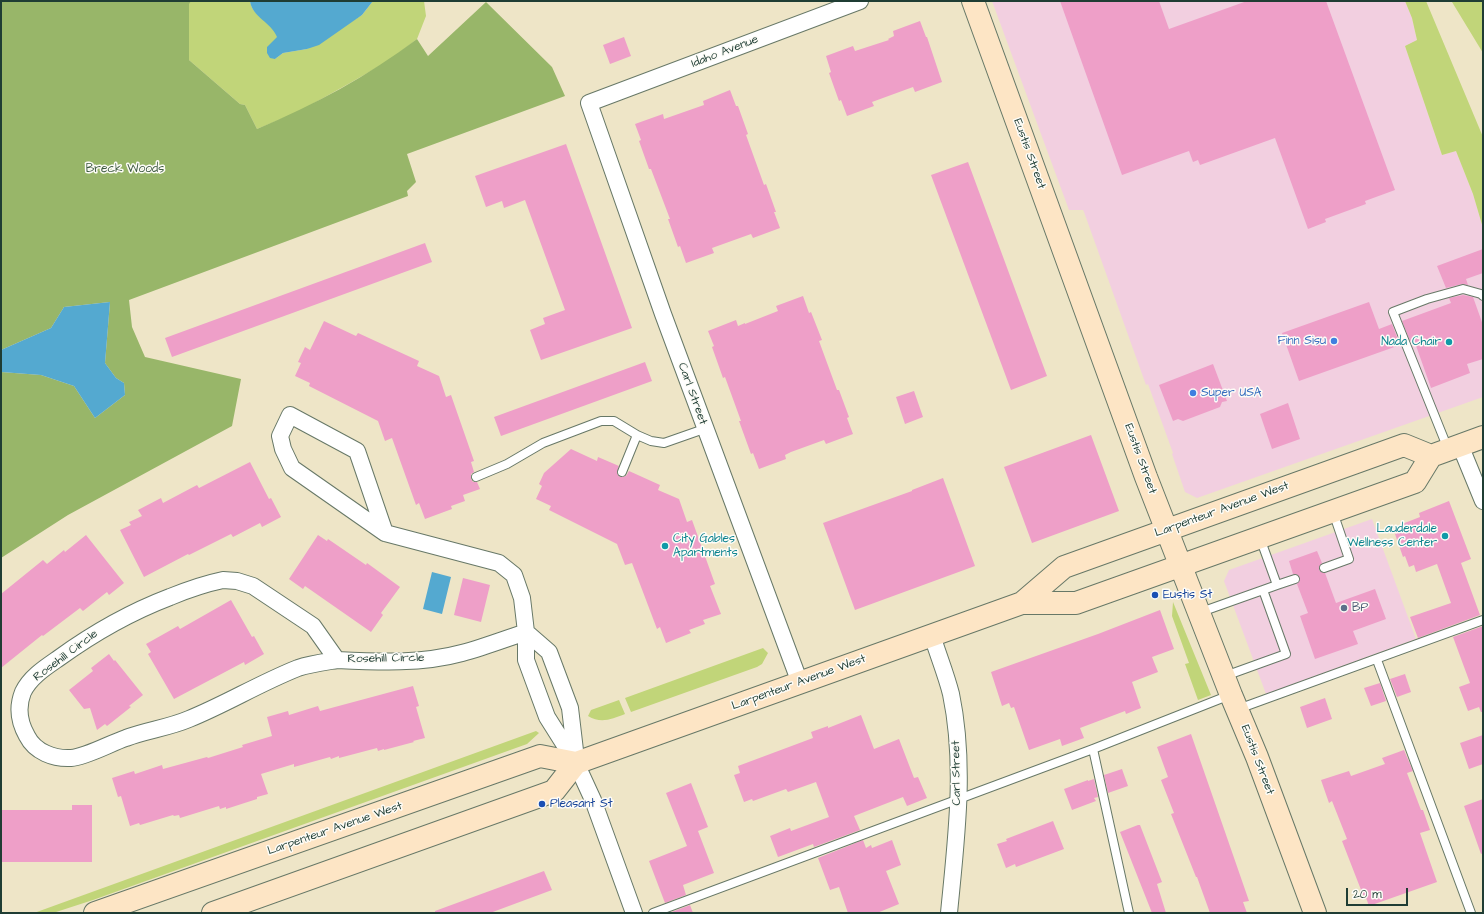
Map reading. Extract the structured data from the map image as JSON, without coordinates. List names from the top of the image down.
{
  "streets": {
    "main road": ["Eustis Street", "Larpenteur Avenue West"],
    "street": ["Idaho Avenue", "Carl Street", "Rosehill Circle"]
  },
  "crossings": [
    ["Idaho Avenue", "Carl Street"],
    ["Eustis Street", "Larpenteur Avenue West"],
    ["Carl Street", "Larpenteur Avenue West"]
  ],
  "parks": ["Breck Woods"],
  "places": [
    "Finn Sisu",
    "Nada Chair",
    "Super USA",
    "Lauderdale Wellness Center",
    "City Gables Apartments",
    "Eustis St",
    "BP",
    "Pleasant St"
  ],
  "scale_bar": "20 m"
}
